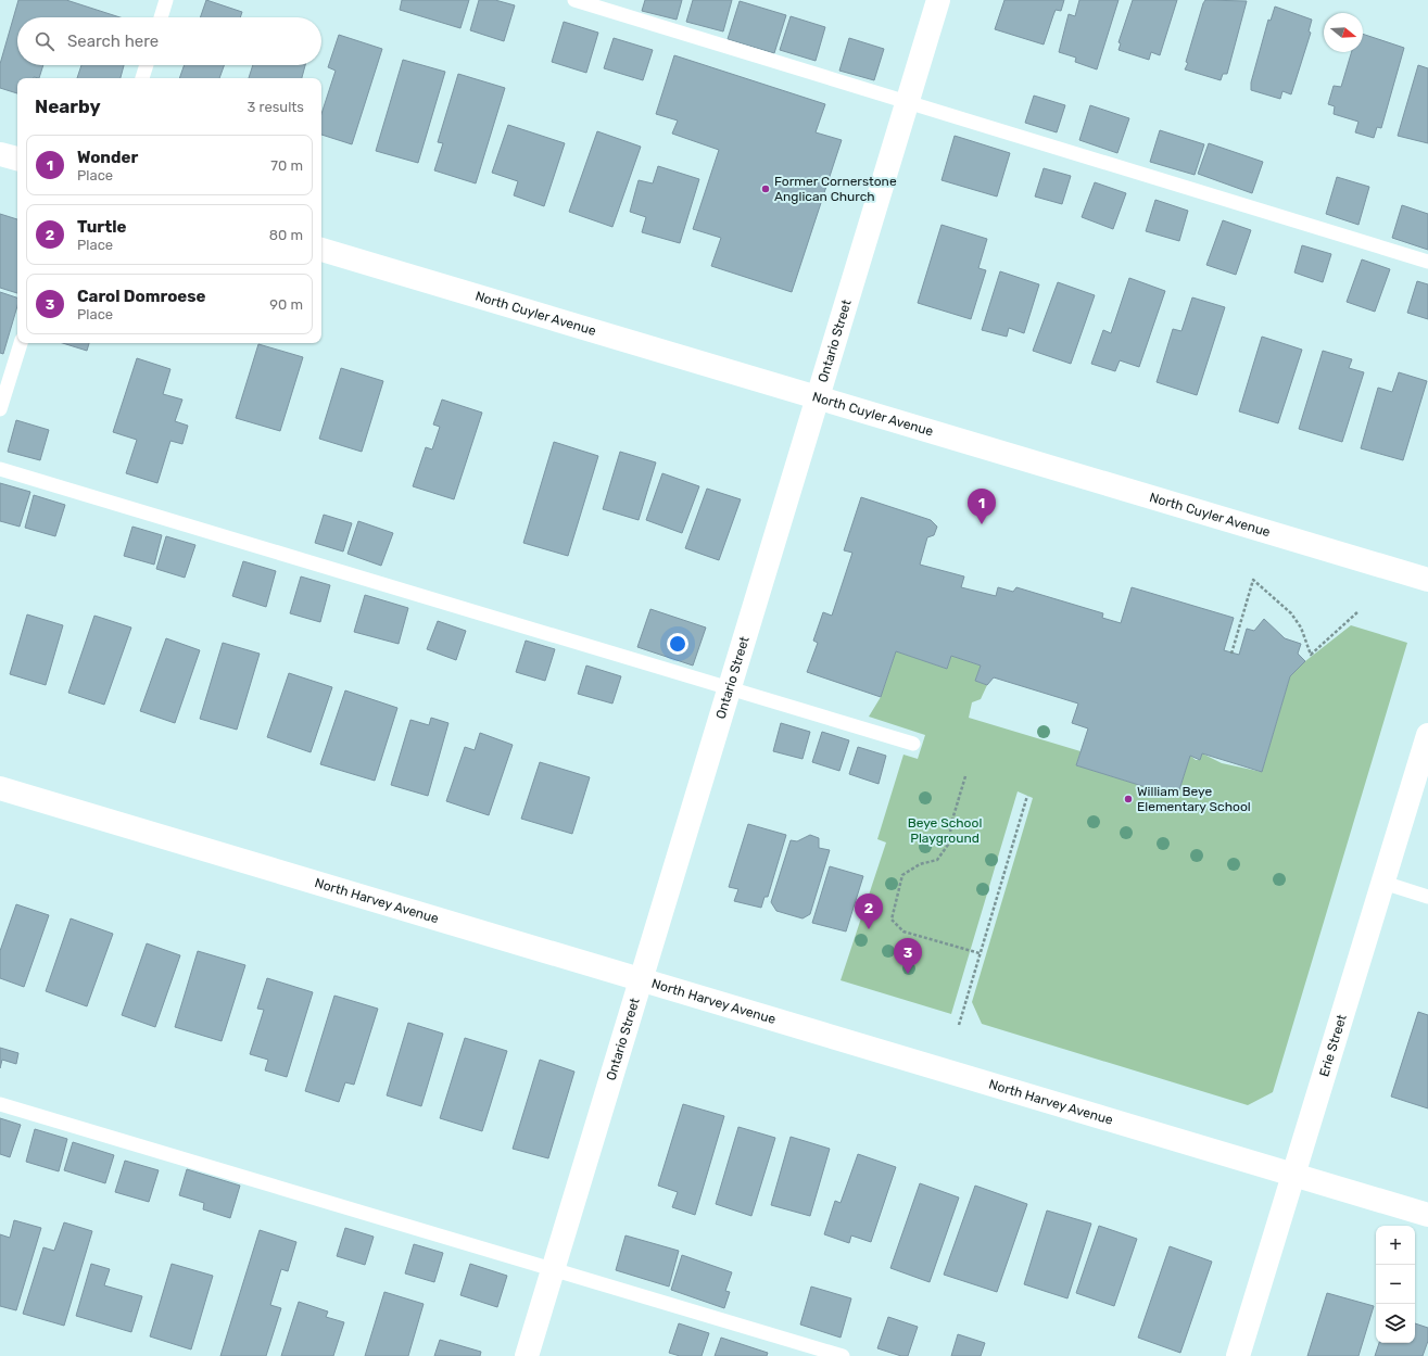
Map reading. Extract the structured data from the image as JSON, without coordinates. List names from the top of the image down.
{
  "streets": {
    "street": [
      "North Cuyler Avenue",
      "Ontario Street",
      "North Harvey Avenue",
      "Erie Street"
    ]
  },
  "crossings": [
    ["North Cuyler Avenue", "Ontario Street"],
    ["Ontario Street", "North Harvey Avenue"],
    ["North Harvey Avenue", "Erie Street"]
  ],
  "parks": ["Beye School Playground"],
  "places": ["Former Cornerstone Anglican Church", "William Beye Elementary School"],
  "north": "right",
  "page": {
    "search": "Search here",
    "heading": ["Nearby", "3 results"],
    "list": [
      {
        "mark": "1",
        "name": "Wonder",
        "note": "Place",
        "value": "70 m"
      },
      {
        "mark": "2",
        "name": "Turtle",
        "note": "Place",
        "value": "80 m"
      },
      {
        "mark": "3",
        "name": "Carol Domroese",
        "note": "Place",
        "value": "90 m"
      }
    ],
    "pins": ["1", "2", "3"],
    "map_buttons": ["+", "−"]
  }
}
